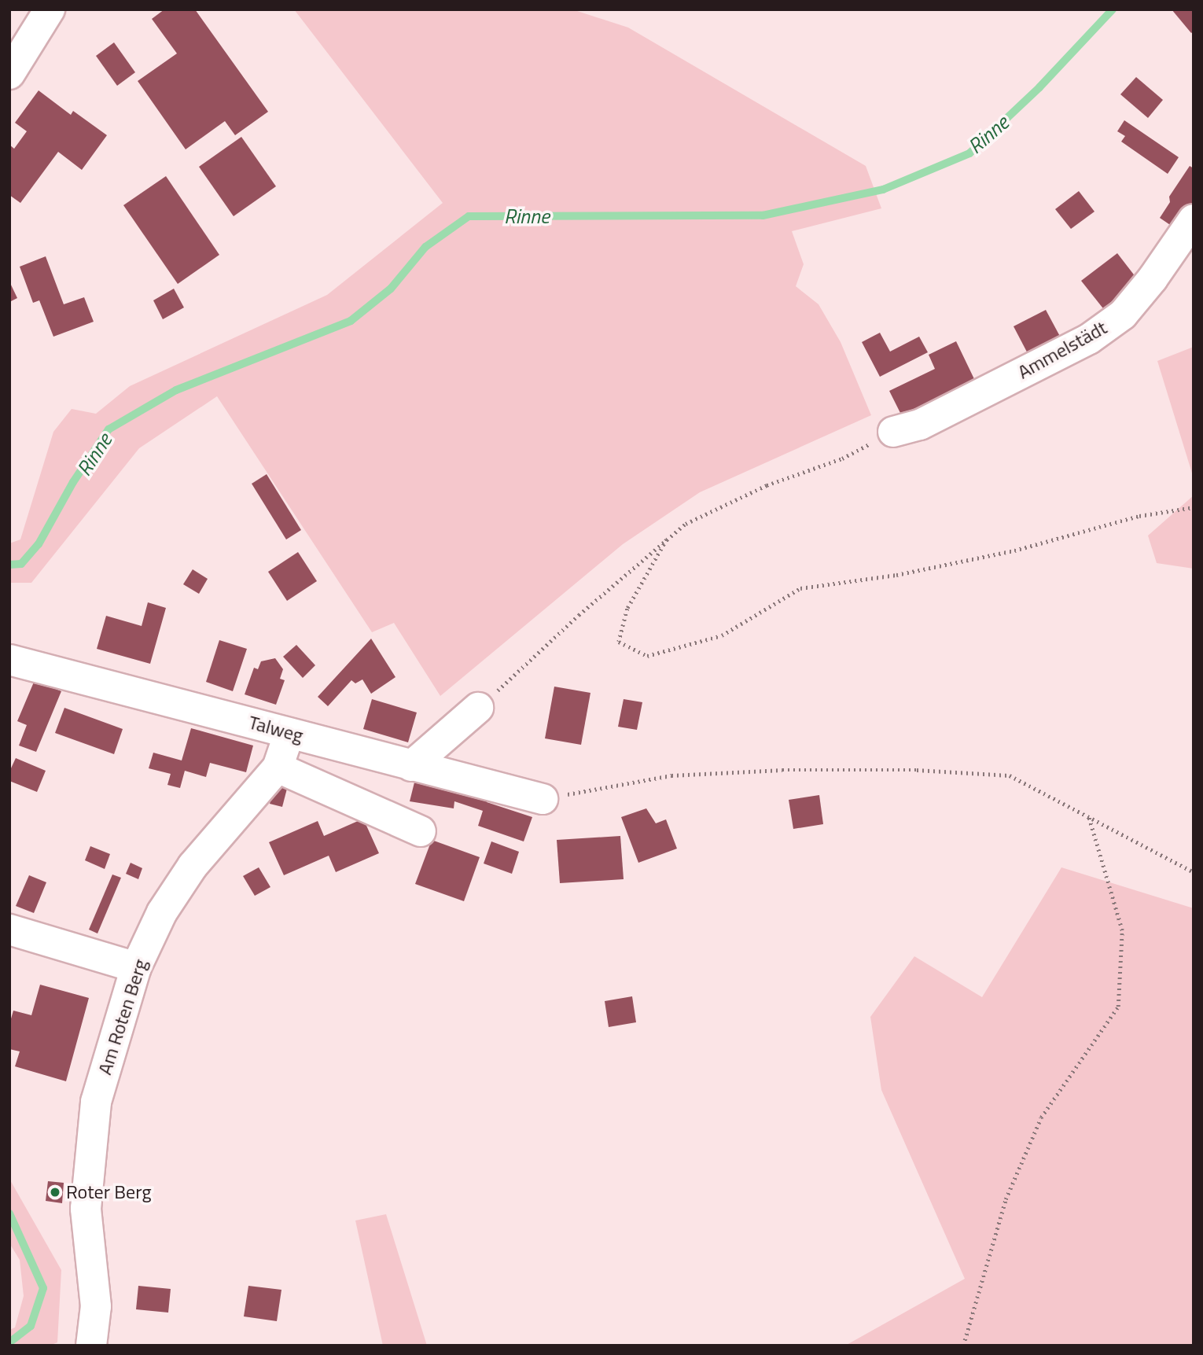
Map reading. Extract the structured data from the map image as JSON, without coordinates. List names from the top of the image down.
{
  "streets": {
    "street": ["Ammelstädt", "Talweg", "Am Roten Berg"]
  },
  "crossings": [
    ["Talweg", "Am Roten Berg"]
  ],
  "water": ["Rinne"],
  "places": ["Roter Berg"]
}
